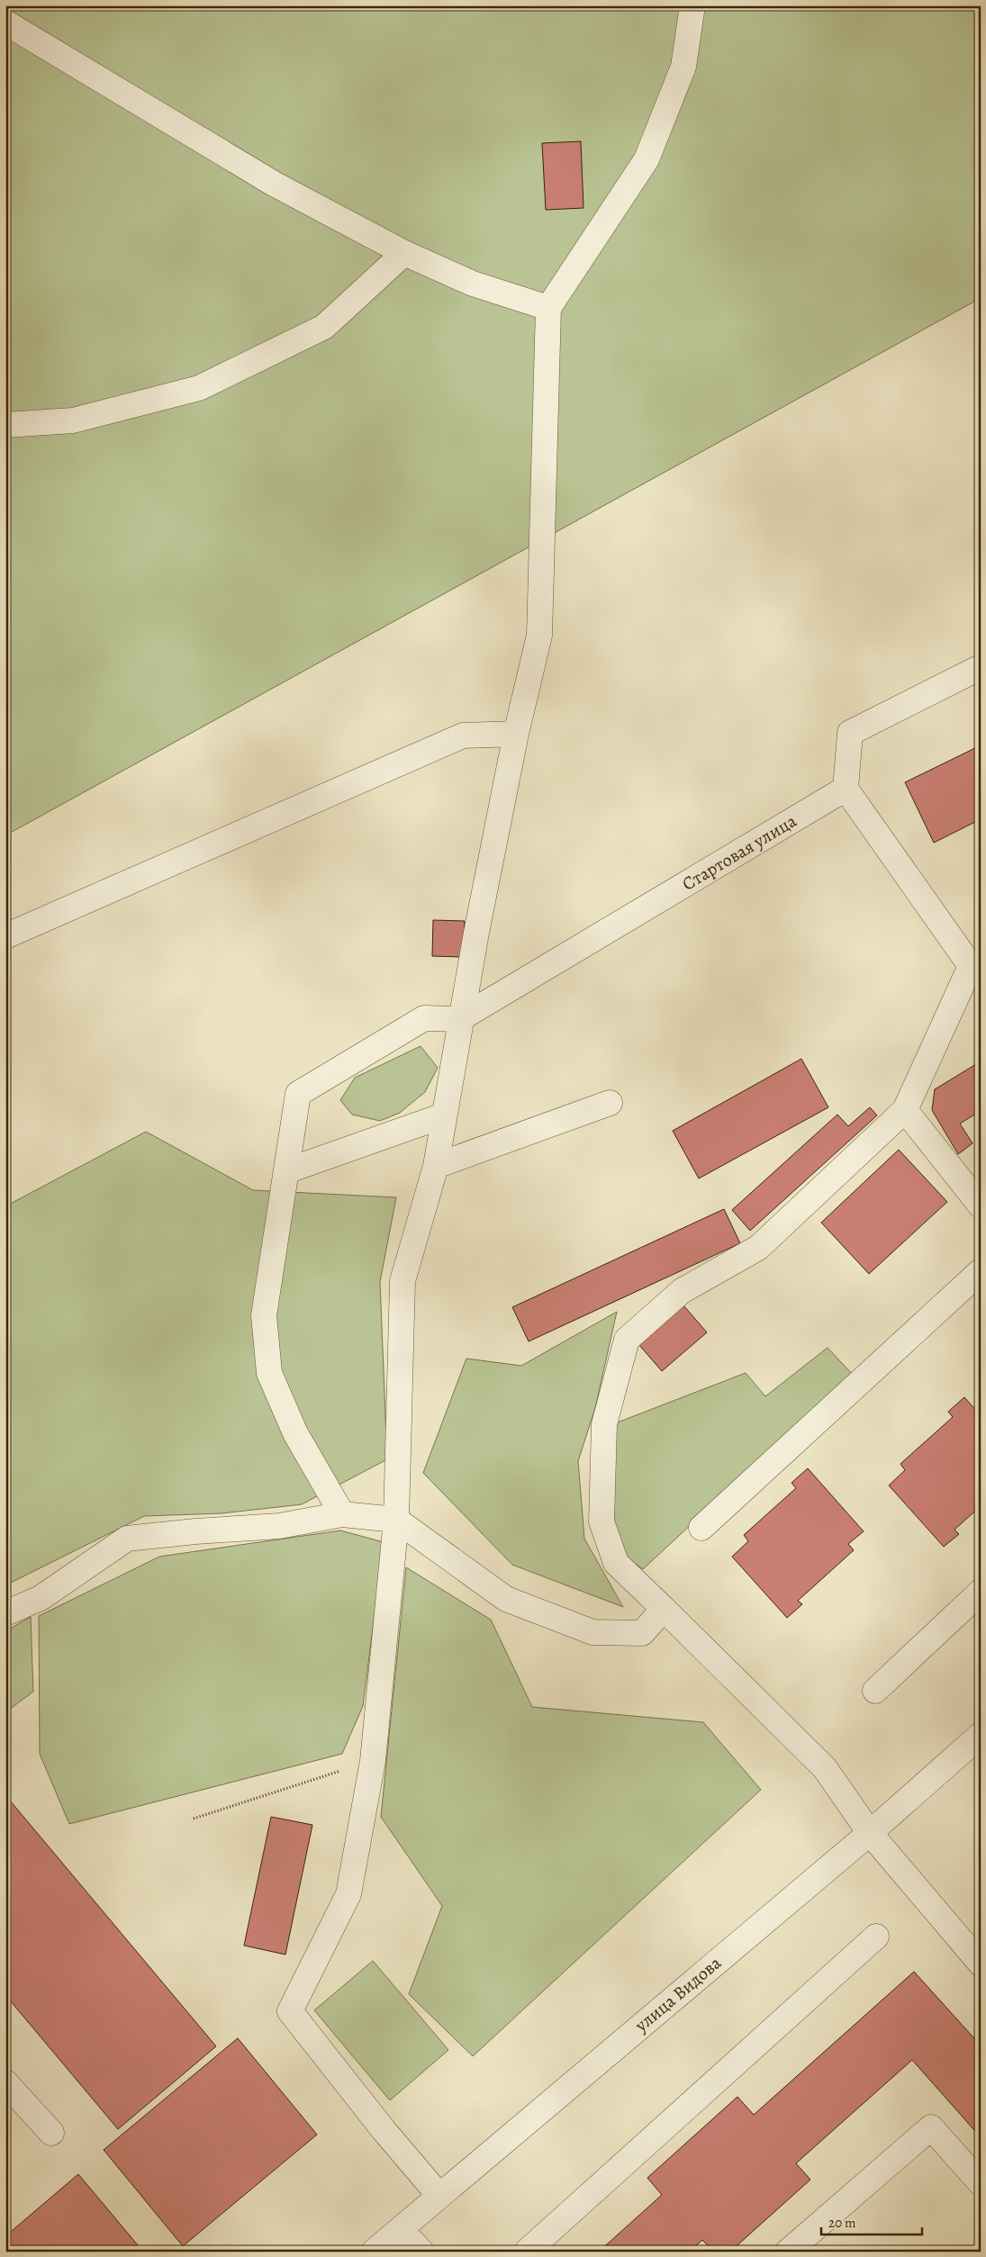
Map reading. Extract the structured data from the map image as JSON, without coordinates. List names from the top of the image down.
{
  "streets": {
    "street": ["Стартовая улица", "улица Видова"]
  },
  "scale_bar": "20 m"
}
